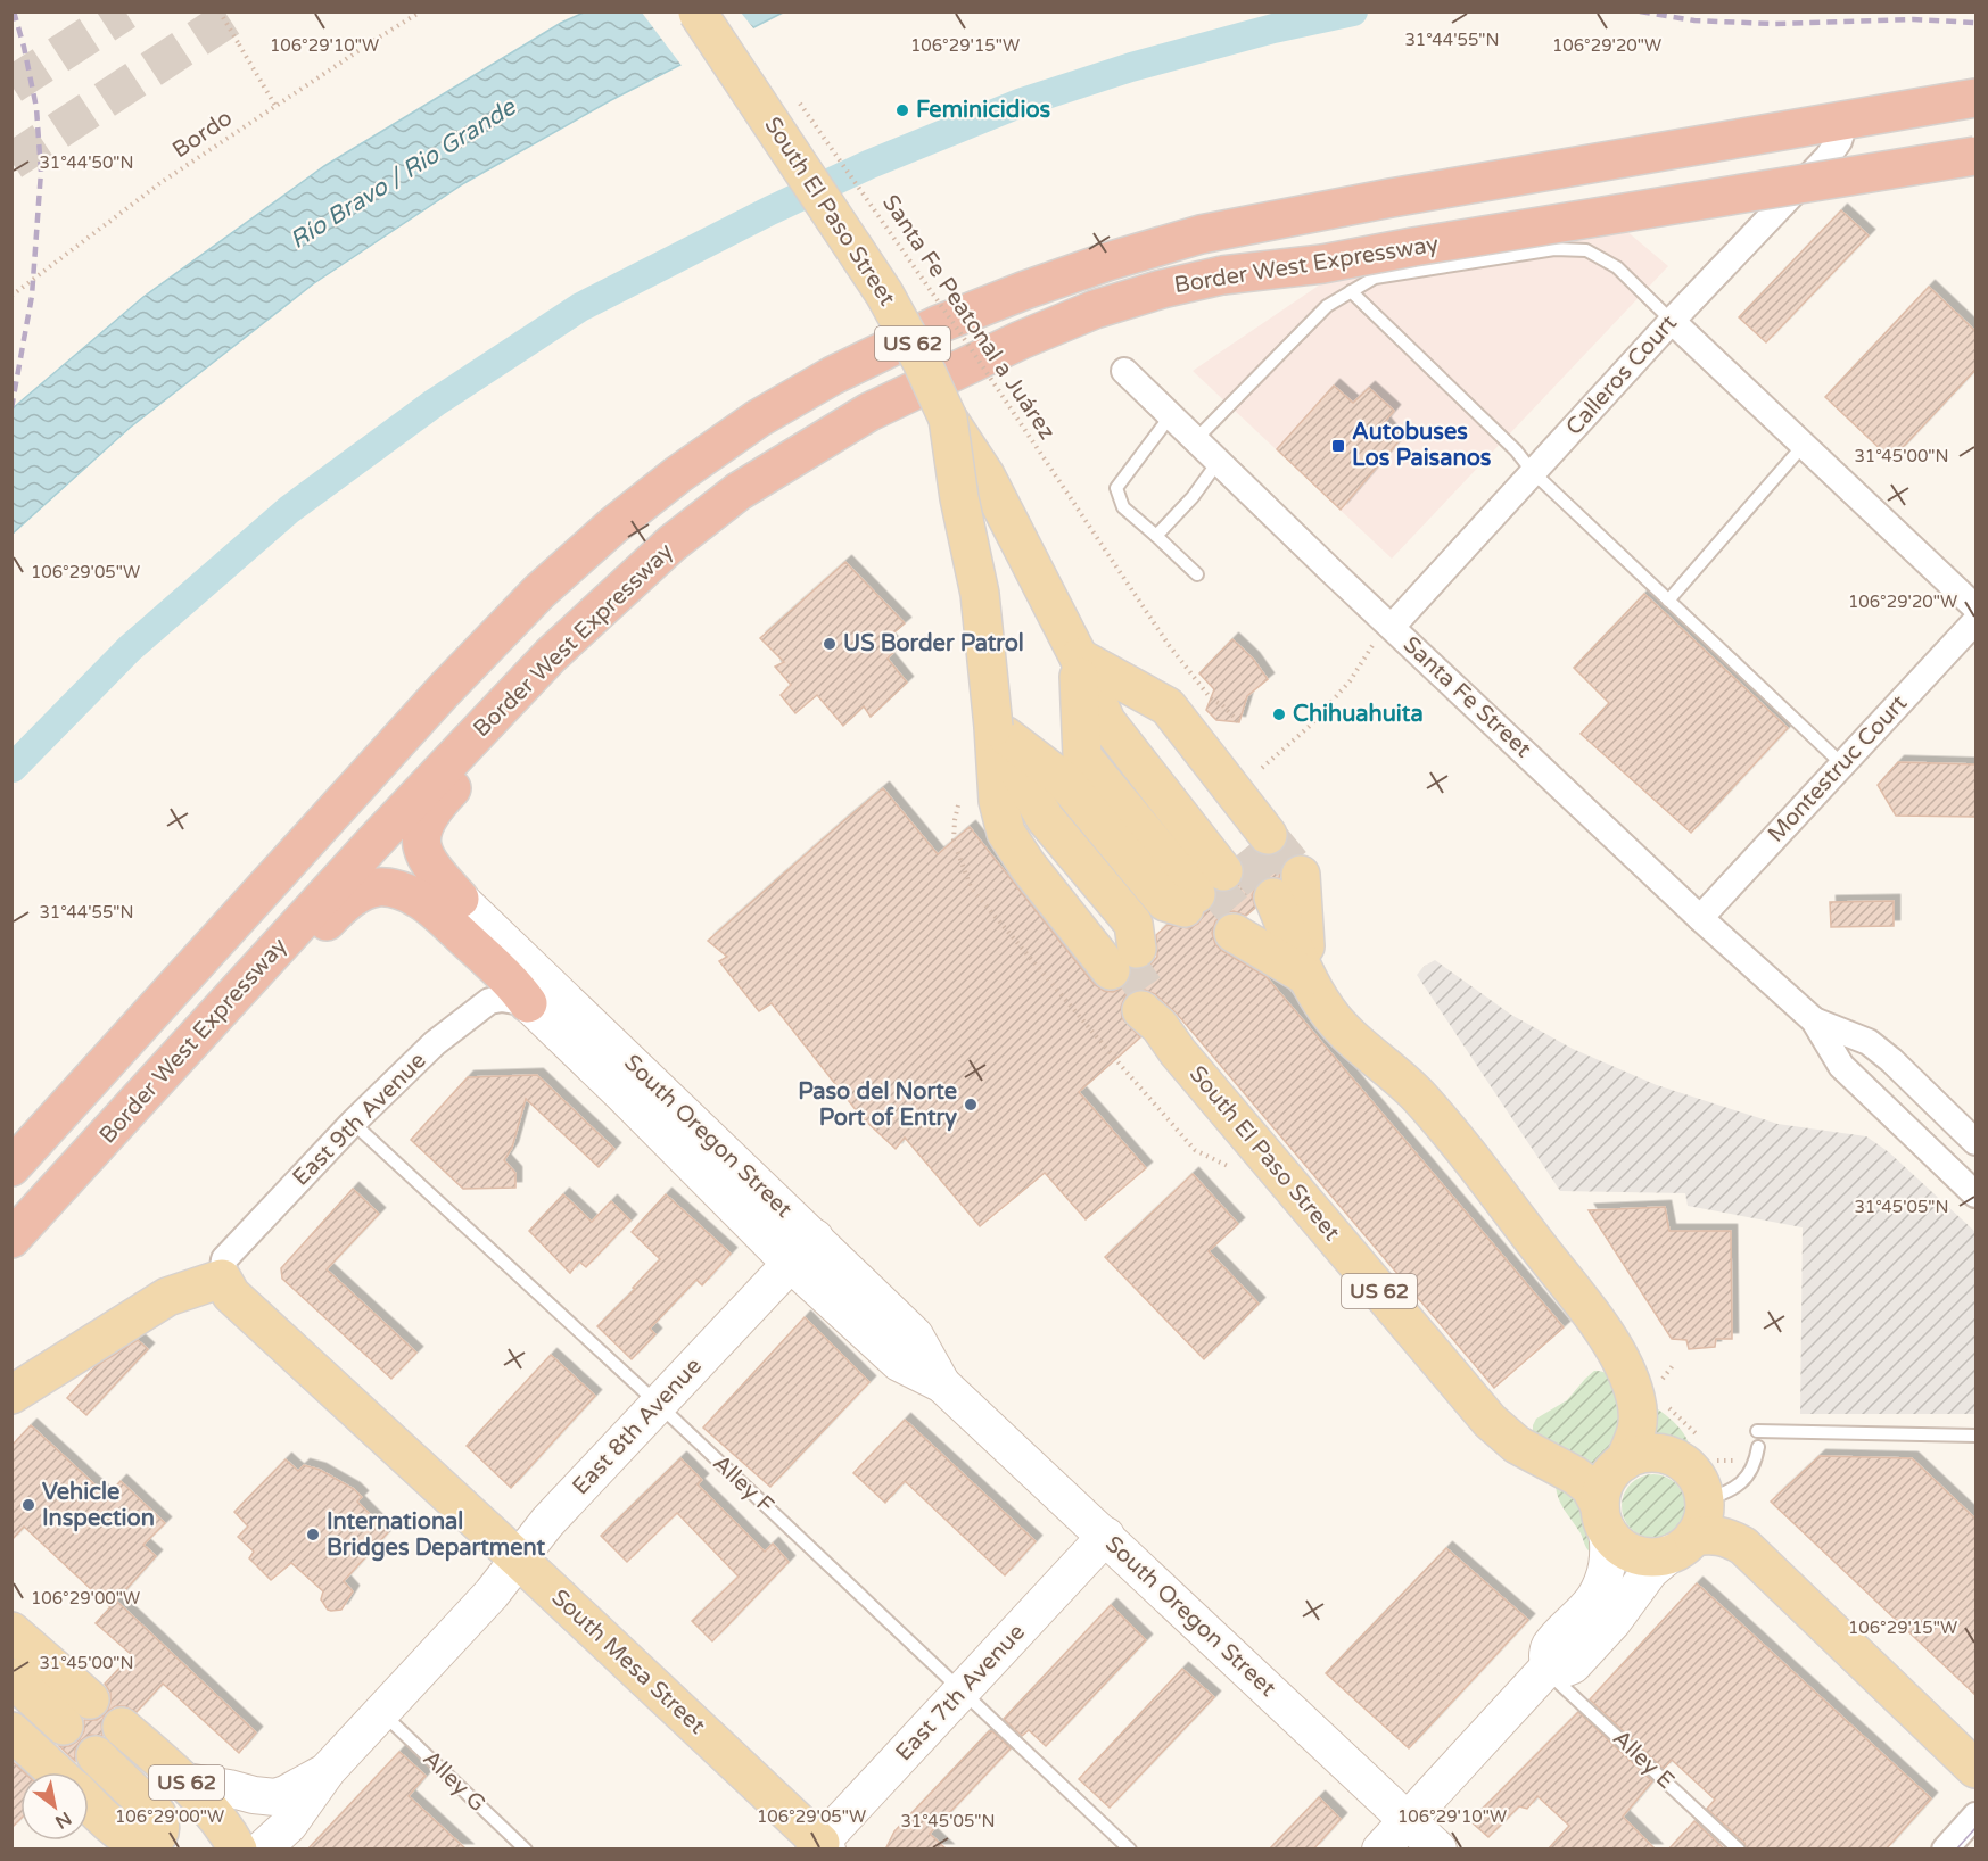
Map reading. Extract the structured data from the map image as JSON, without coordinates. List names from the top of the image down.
{
  "streets": {
    "highway": ["Border West Expressway"],
    "main road": ["South El Paso Street", "US 62", "South Mesa Street"],
    "street": [
      "Calleros Court",
      "Santa Fe Street",
      "Montestruc Court",
      "East 9th Avenue",
      "South Oregon Street",
      "East 8th Avenue",
      "East 7th Avenue"
    ],
    "lane": ["Alley F", "Alley E", "Alley G"],
    "path": ["Bordo", "Santa Fe Peatonal a Juárez"]
  },
  "crossings": [
    ["South El Paso Street", "US 62"],
    ["US 62", "East 8th Avenue"],
    ["Calleros Court", "Santa Fe Street"],
    ["Santa Fe Street", "Montestruc Court"],
    ["East 9th Avenue", "South Oregon Street"],
    ["East 9th Avenue", "Alley F"],
    ["East 9th Avenue", "South Mesa Street"],
    ["South Oregon Street", "East 8th Avenue"],
    ["South Oregon Street", "East 7th Avenue"],
    ["East 8th Avenue", "Alley F"],
    ["East 8th Avenue", "South Mesa Street"],
    ["East 8th Avenue", "Alley G"],
    ["Alley F", "East 7th Avenue"],
    ["South Mesa Street", "East 7th Avenue"]
  ],
  "water": ["Río Bravo / Rio Grande"],
  "places": {
    "other": [
      "Feminicidios",
      "US Border Patrol",
      "Chihuahuita",
      "Paso del Norte Port of Entry",
      "Vehicle Inspection",
      "International Bridges Department"
    ],
    "transit": ["Autobuses Los Paisanos"]
  },
  "north": "bottom right",
  "coordinates": [
    "31°44'55\"N",
    "106°29'10\"W",
    "106°29'15\"W",
    "106°29'20\"W",
    "31°44'50\"N",
    "31°45'00\"N",
    "106°29'05\"W",
    "31°45'05\"N",
    "106°29'00\"W"
  ]
}
